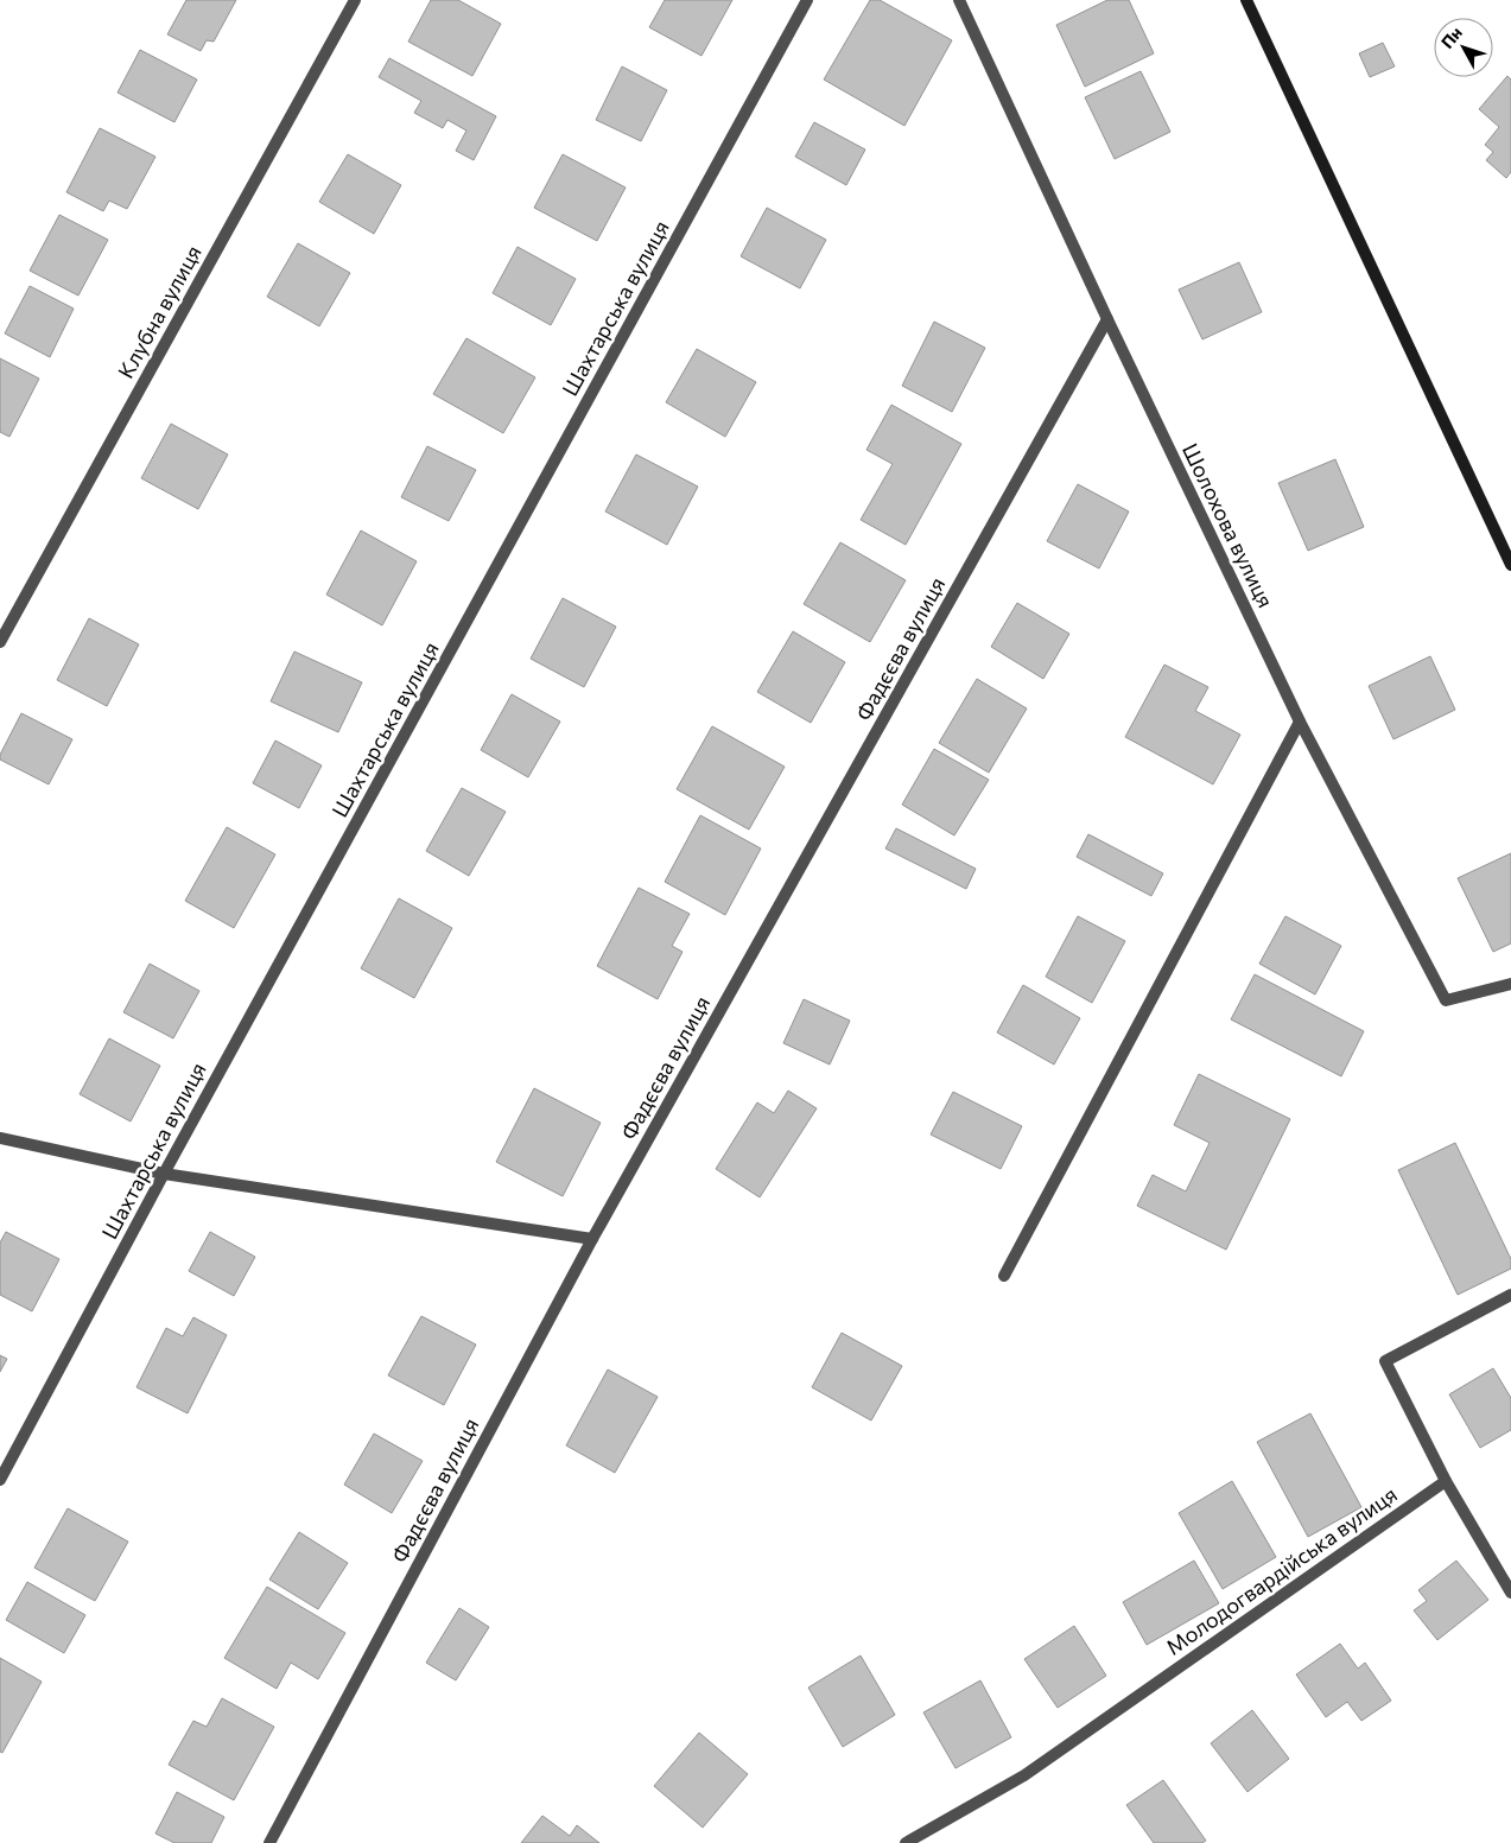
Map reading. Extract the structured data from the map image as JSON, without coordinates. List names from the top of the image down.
{
  "streets": {
    "street": [
      "Шахтарська вулиця",
      "Клубна вулиця",
      "Шолохова вулиця",
      "Фадєєва вулиця",
      "Молодогвардійська вулиця"
    ]
  },
  "crossings": [
    ["Шолохова вулиця", "Фадєєва вулиця"]
  ],
  "north": "top left"
}
